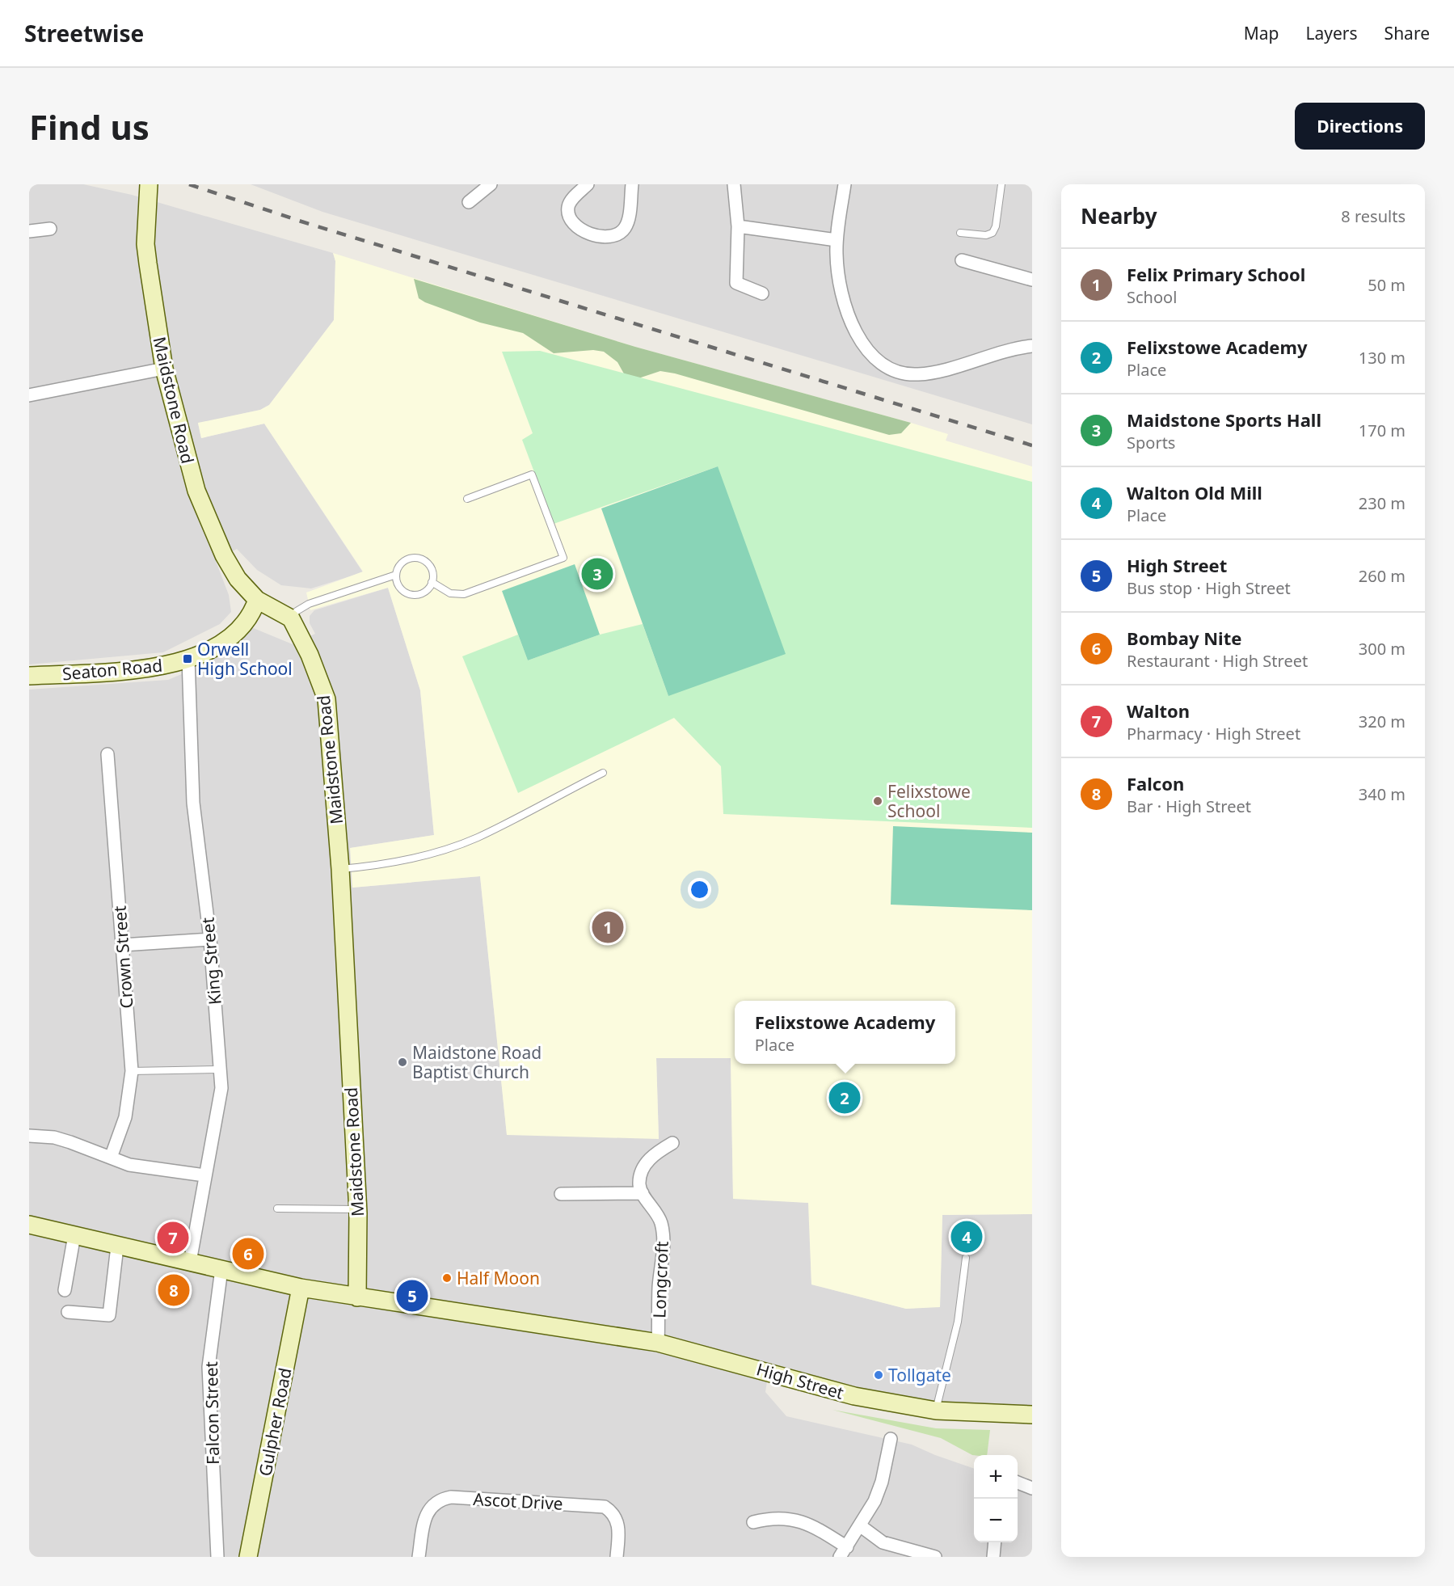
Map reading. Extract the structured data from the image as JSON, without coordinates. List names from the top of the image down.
{
  "streets": {
    "street": [
      "Maidstone Road",
      "Seaton Road",
      "Crown Street",
      "King Street",
      "Longcroft",
      "High Street",
      "Falcon Street",
      "Gulpher Road",
      "Ascot Drive"
    ]
  },
  "crossings": [
    ["Maidstone Road", "Seaton Road"],
    ["Maidstone Road", "High Street"],
    ["Seaton Road", "King Street"],
    ["King Street", "High Street"],
    ["Longcroft", "High Street"],
    ["High Street", "Falcon Street"],
    ["High Street", "Gulpher Road"]
  ],
  "places": {
    "transit": ["Orwell High School"],
    "other": [
      "Felixstowe School",
      "Maidstone Road Baptist Church",
      "Half Moon",
      "Tollgate"
    ]
  },
  "page": {
    "header": "Streetwise",
    "nav": ["Map", "Layers", "Share"],
    "buttons": "Directions",
    "title": "Find us",
    "heading": ["Nearby", "8 results"],
    "list": [
      {
        "mark": "1",
        "name": "Felix Primary School",
        "note": "School",
        "value": "50 m"
      },
      {
        "mark": "2",
        "name": "Felixstowe Academy",
        "note": "Place",
        "value": "130 m"
      },
      {
        "mark": "3",
        "name": "Maidstone Sports Hall",
        "note": "Sports",
        "value": "170 m"
      },
      {
        "mark": "4",
        "name": "Walton Old Mill",
        "note": "Place",
        "value": "230 m"
      },
      {
        "mark": "5",
        "name": "High Street",
        "note": "Bus stop · High Street",
        "value": "260 m"
      },
      {
        "mark": "6",
        "name": "Bombay Nite",
        "note": "Restaurant · High Street",
        "value": "300 m"
      },
      {
        "mark": "7",
        "name": "Walton",
        "note": "Pharmacy · High Street",
        "value": "320 m"
      },
      {
        "mark": "8",
        "name": "Falcon",
        "note": "Bar · High Street",
        "value": "340 m"
      }
    ],
    "pins": [
      "3",
      "1",
      "2",
      "4",
      "7",
      "6",
      "8",
      "5"
    ],
    "popup": ["Felixstowe Academy", "Place"],
    "map_buttons": ["+", "−"]
  }
}
